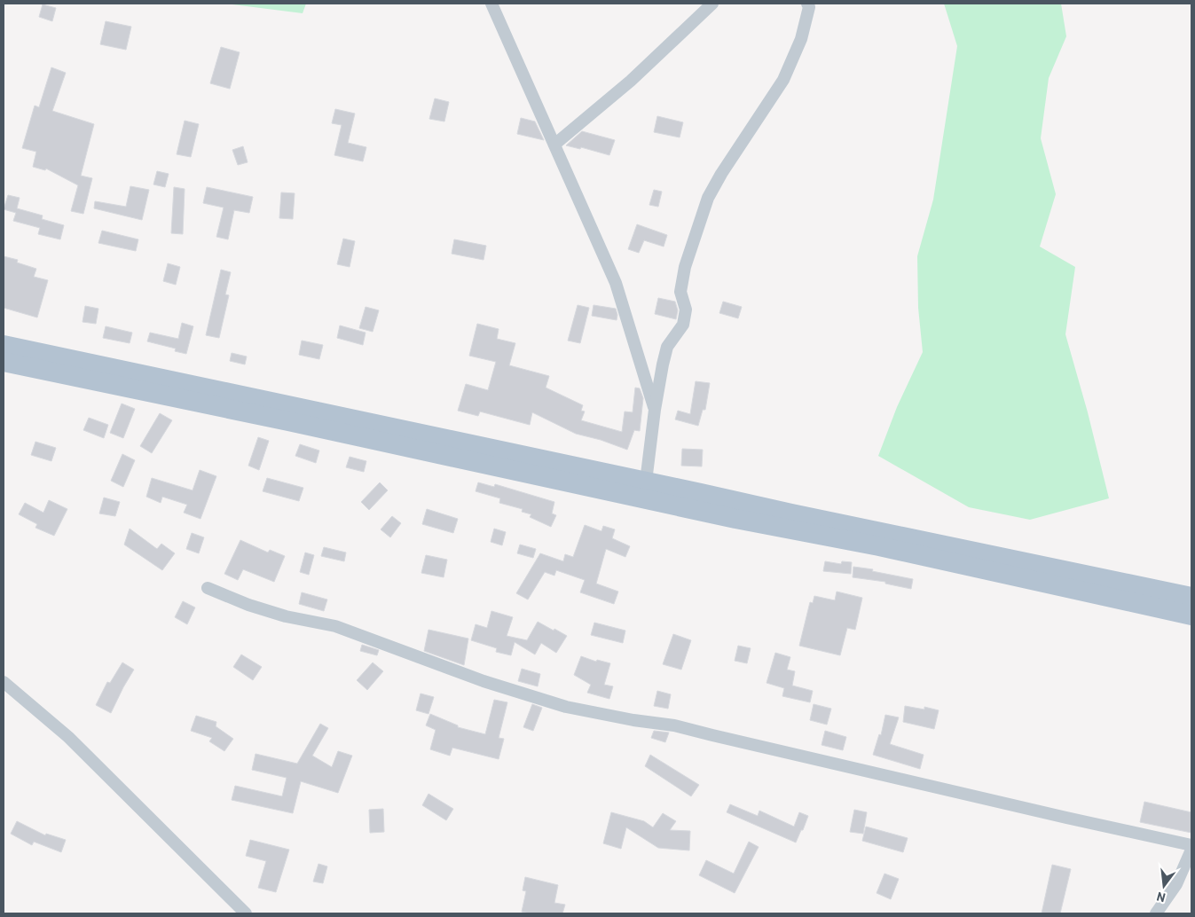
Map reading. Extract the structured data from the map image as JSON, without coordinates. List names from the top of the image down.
{
  "north": "bottom"
}
